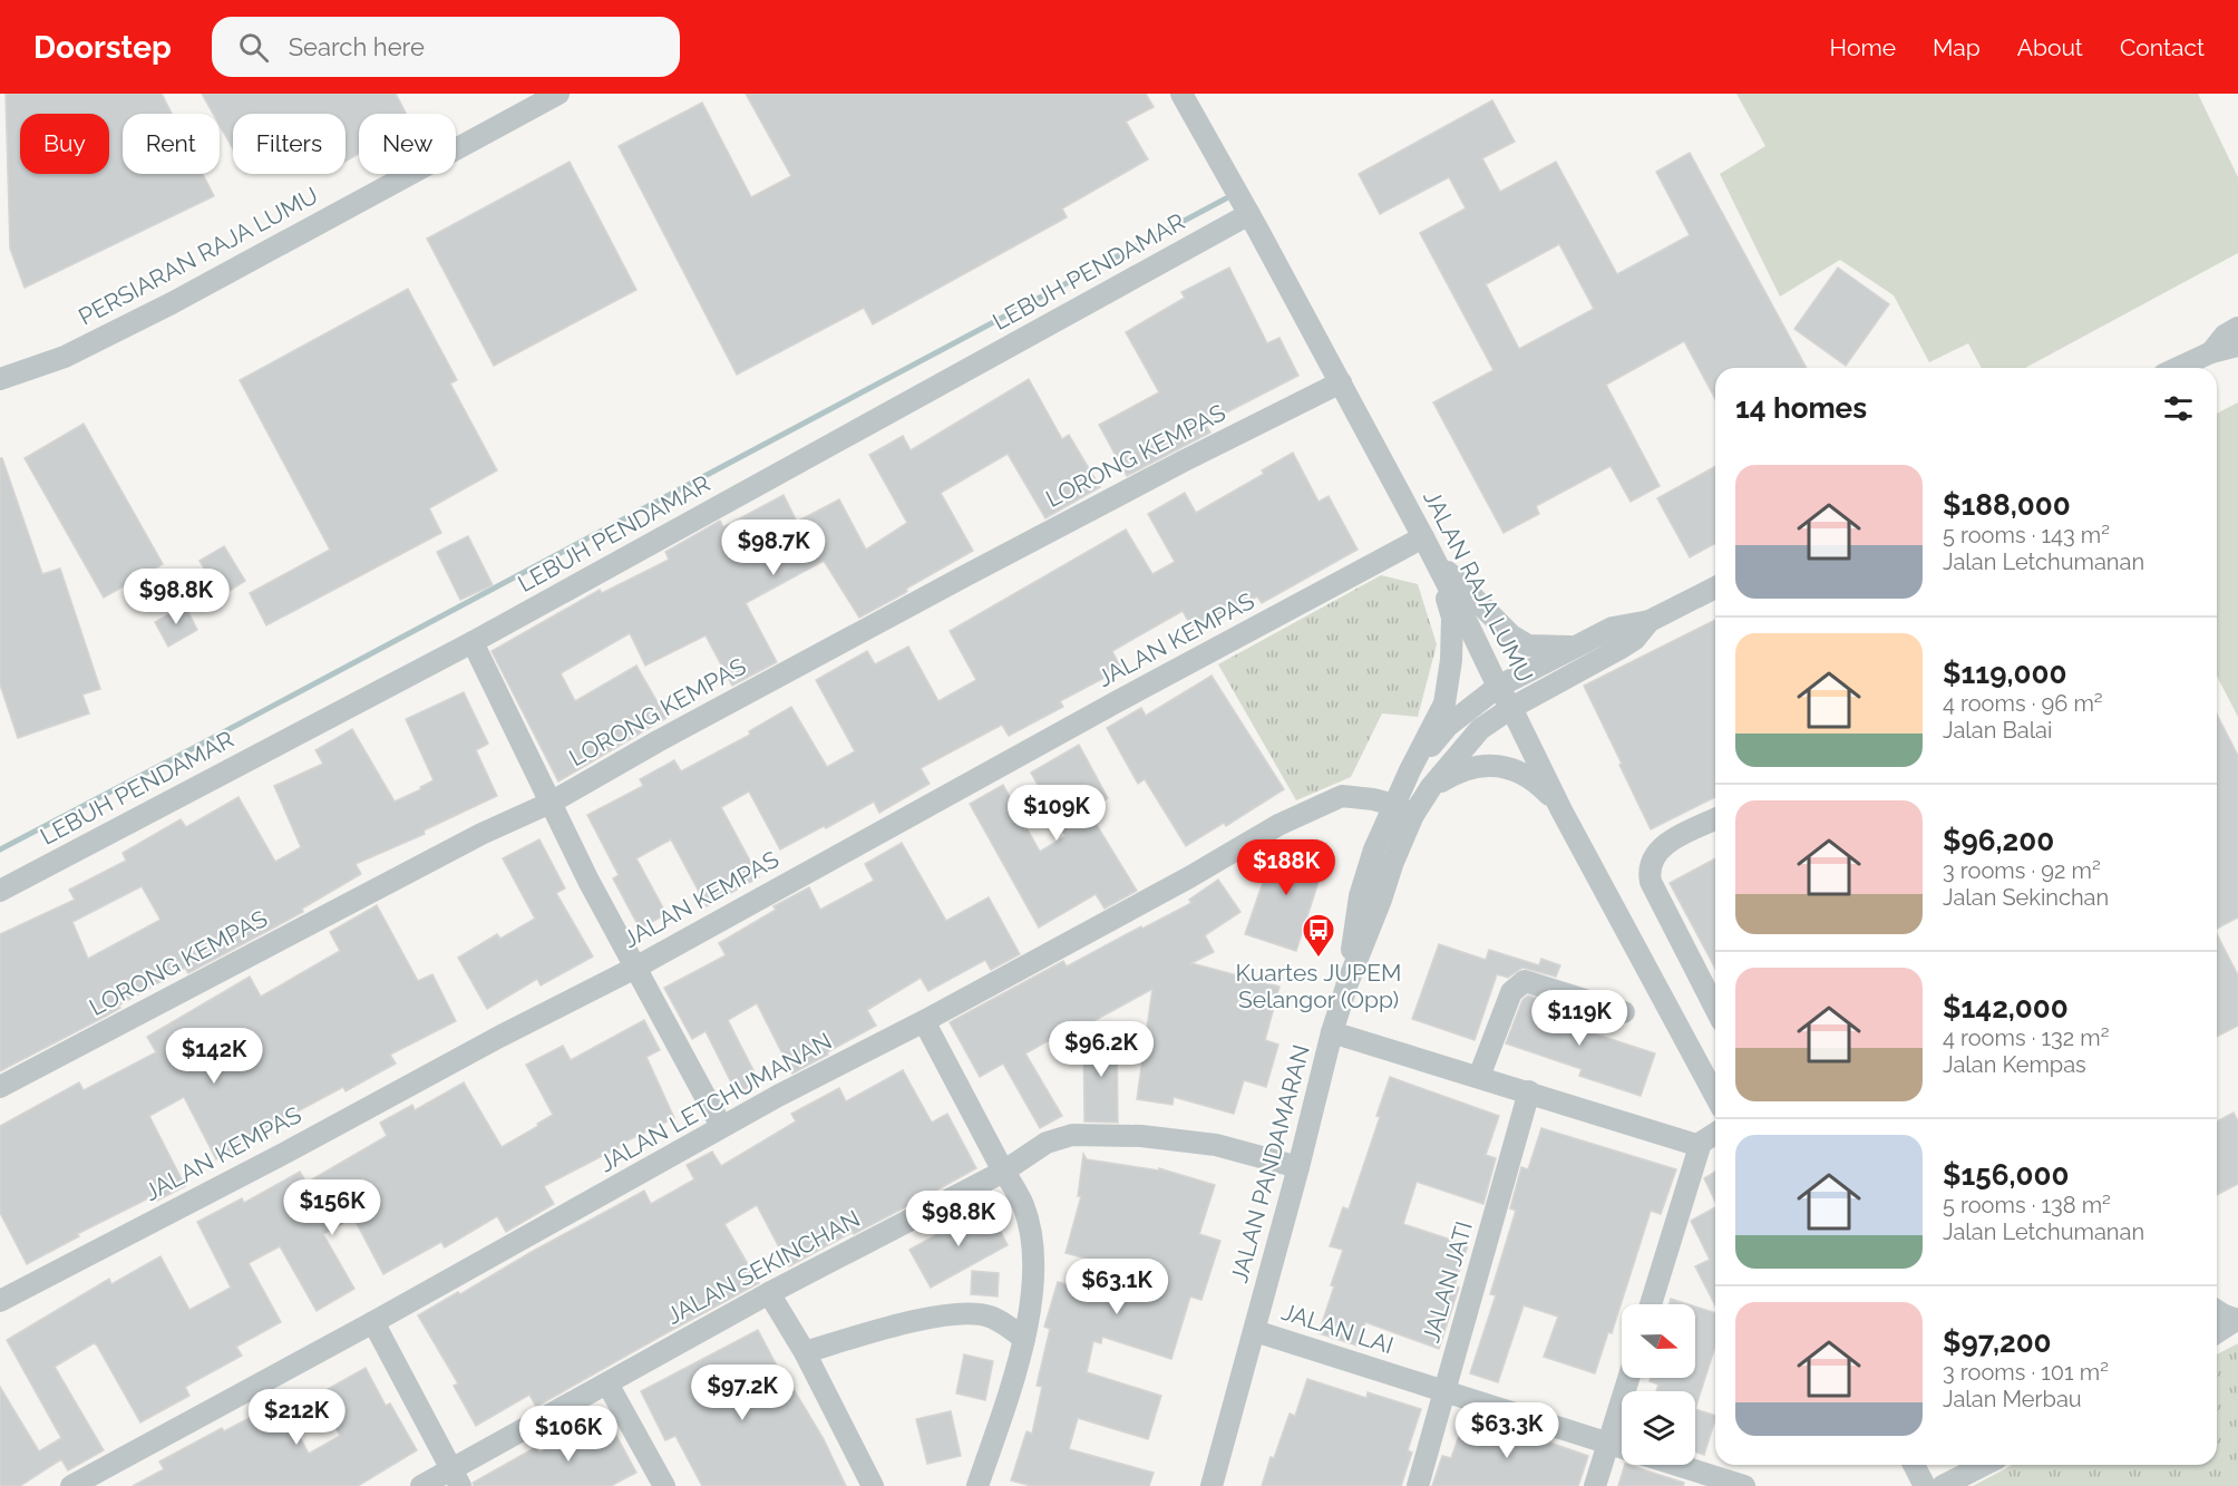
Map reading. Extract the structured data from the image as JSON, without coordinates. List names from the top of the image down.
{
  "streets": {
    "street": [
      "PERSIARAN RAJA LUMU",
      "LEBUH PENDAMAR",
      "LORONG KEMPAS",
      "JALAN RAJA LUMU",
      "JALAN KEMPAS",
      "JALAN LETCHUMANAN",
      "JALAN PANDAMARAN",
      "JALAN SEKINCHAN",
      "JALAN JATI",
      "JALAN LAI"
    ]
  },
  "crossings": [
    ["LEBUH PENDAMAR", "JALAN RAJA LUMU"],
    ["LORONG KEMPAS", "JALAN RAJA LUMU"],
    ["JALAN RAJA LUMU", "JALAN KEMPAS"],
    ["JALAN RAJA LUMU", "JALAN PANDAMARAN"],
    ["JALAN LETCHUMANAN", "JALAN PANDAMARAN"],
    ["JALAN PANDAMARAN", "JALAN SEKINCHAN"],
    ["JALAN PANDAMARAN", "JALAN LAI"],
    ["JALAN JATI", "JALAN LAI"]
  ],
  "places": {
    "bus stop": ["Kuartes JUPEM Selangor (Opp)"]
  },
  "north": "right",
  "page": {
    "header": "Doorstep",
    "search": "Search here",
    "nav": [
      "Home",
      "Map",
      "About",
      "Contact"
    ],
    "chip": [
      "Buy",
      "Rent",
      "Filters",
      "New"
    ],
    "heading": "14 homes",
    "list": [
      {
        "name": "$188,000",
        "note": "5 rooms · 143 m² · Jalan Letchumanan"
      },
      {
        "name": "$119,000",
        "note": "4 rooms · 96 m² · Jalan Balai"
      },
      {
        "name": "$96,200",
        "note": "3 rooms · 92 m² · Jalan Sekinchan"
      },
      {
        "name": "$142,000",
        "note": "4 rooms · 132 m² · Jalan Kempas"
      },
      {
        "name": "$156,000",
        "note": "5 rooms · 138 m² · Jalan Letchumanan"
      },
      {
        "name": "$97,200",
        "note": "3 rooms · 101 m² · Jalan Merbau"
      }
    ],
    "price": [
      "$98.7K",
      "$98.8K",
      "$109K",
      "$188K",
      "$119K",
      "$96.2K",
      "$142K",
      "$156K",
      "$98.8K",
      "$63.1K",
      "$97.2K",
      "$212K",
      "$63.3K",
      "$106K"
    ]
  }
}
